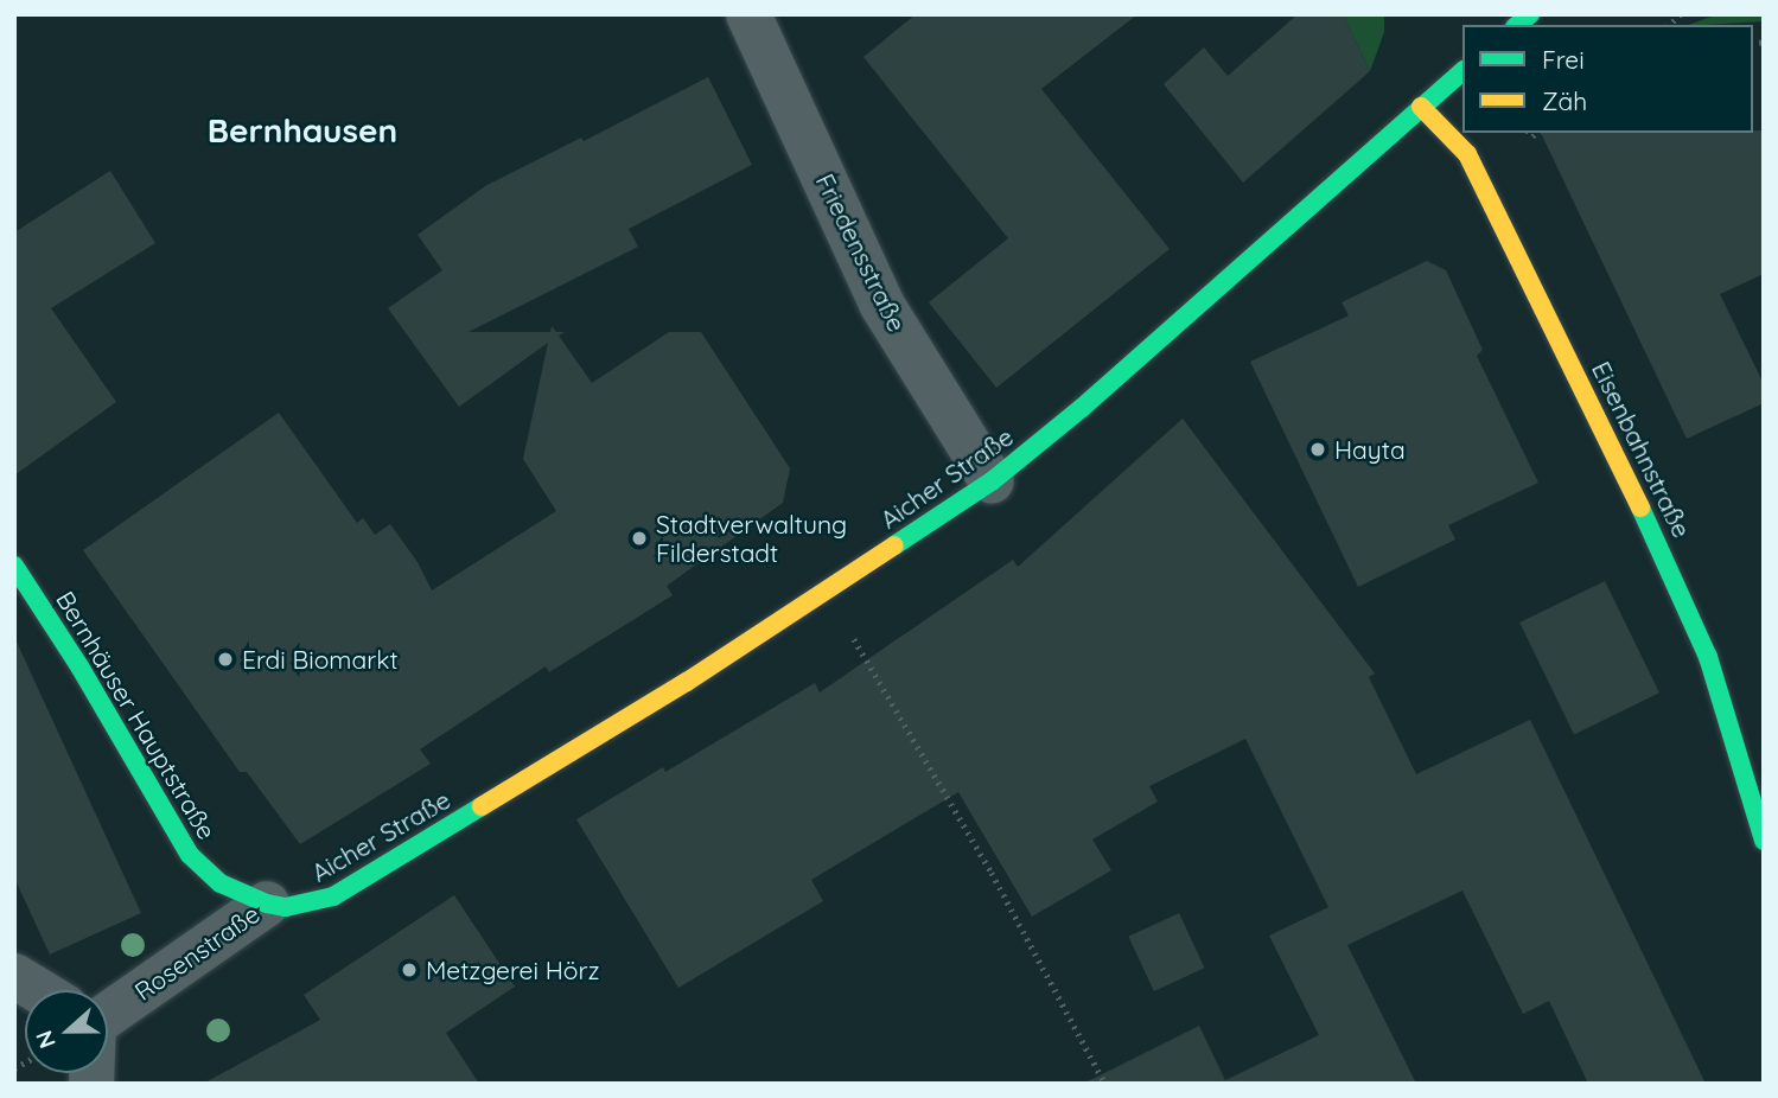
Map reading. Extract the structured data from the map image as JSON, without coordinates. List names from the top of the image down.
{
  "streets": {
    "main road": ["Eisenbahnstraße", "Aicher Straße", "Bernhäuser Hauptstraße"],
    "street": ["Friedensstraße", "Rosenstraße"]
  },
  "crossings": [
    ["Friedensstraße", "Aicher Straße"],
    ["Eisenbahnstraße", "Aicher Straße"],
    ["Aicher Straße", "Bernhäuser Hauptstraße"],
    ["Aicher Straße", "Rosenstraße"],
    ["Bernhäuser Hauptstraße", "Rosenstraße"]
  ],
  "districts": ["Bernhausen"],
  "places": [
    "Hayta",
    "Stadtverwaltung Filderstadt",
    "Erdi Biomarkt",
    "Metzgerei Hörz"
  ],
  "legend": ["Frei", "Zäh"],
  "north": "left"
}
